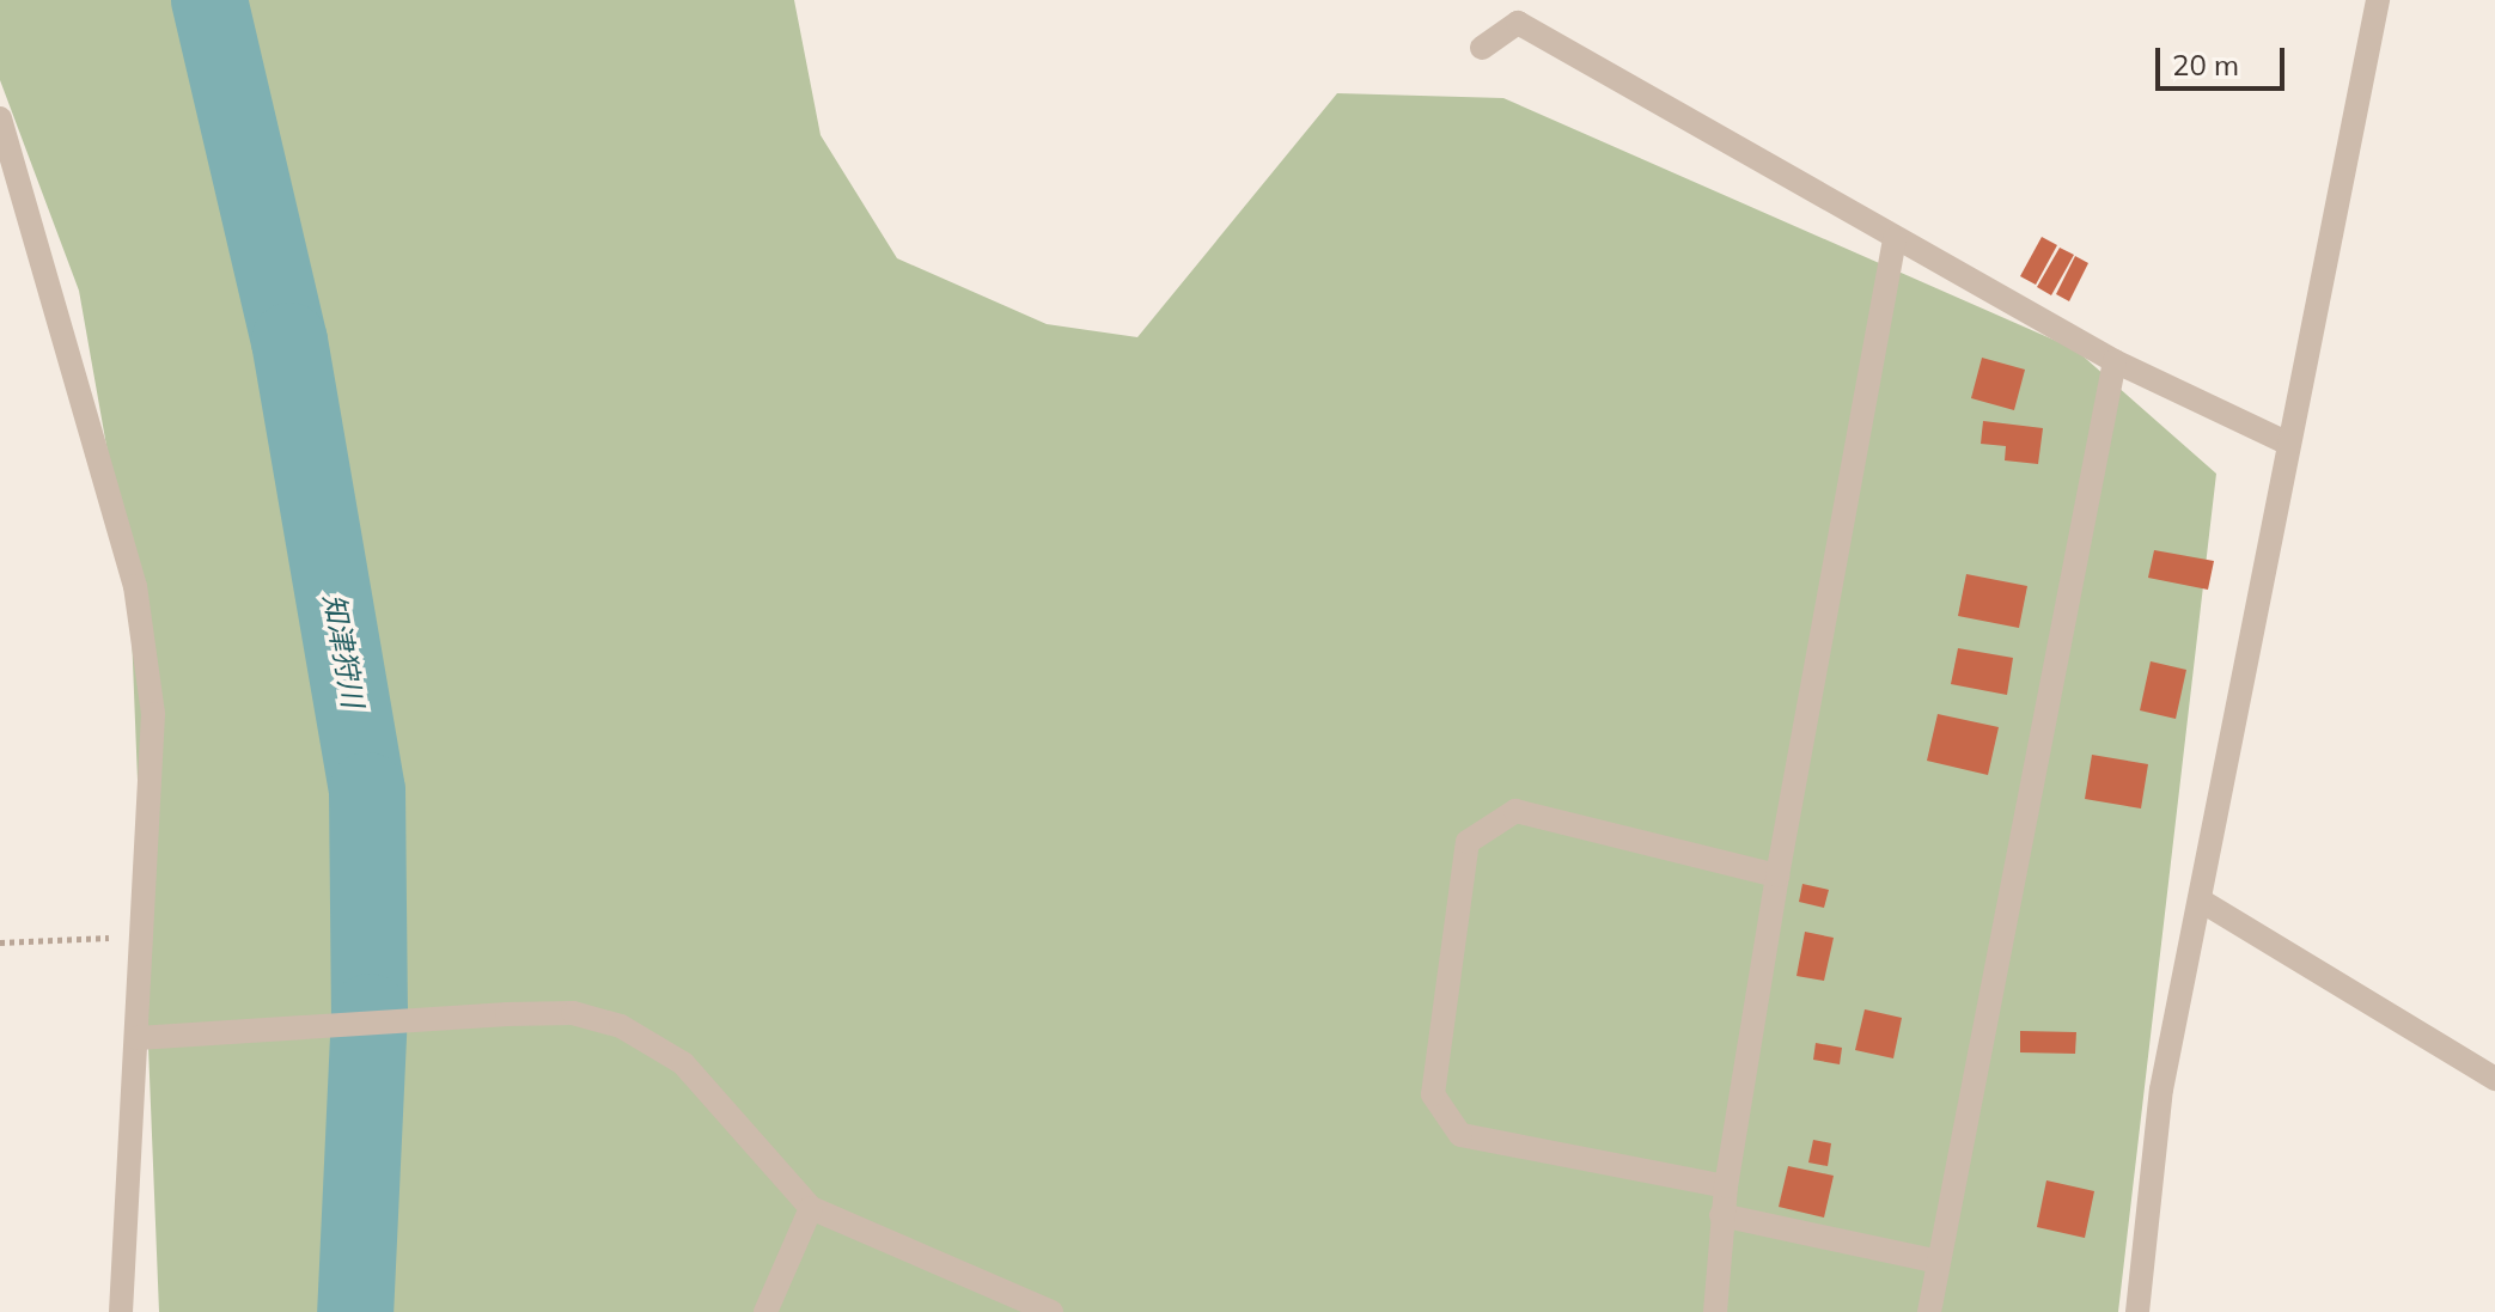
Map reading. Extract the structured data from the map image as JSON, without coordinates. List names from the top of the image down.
{
  "water": ["知津狩川"],
  "scale_bar": "20 m"
}
